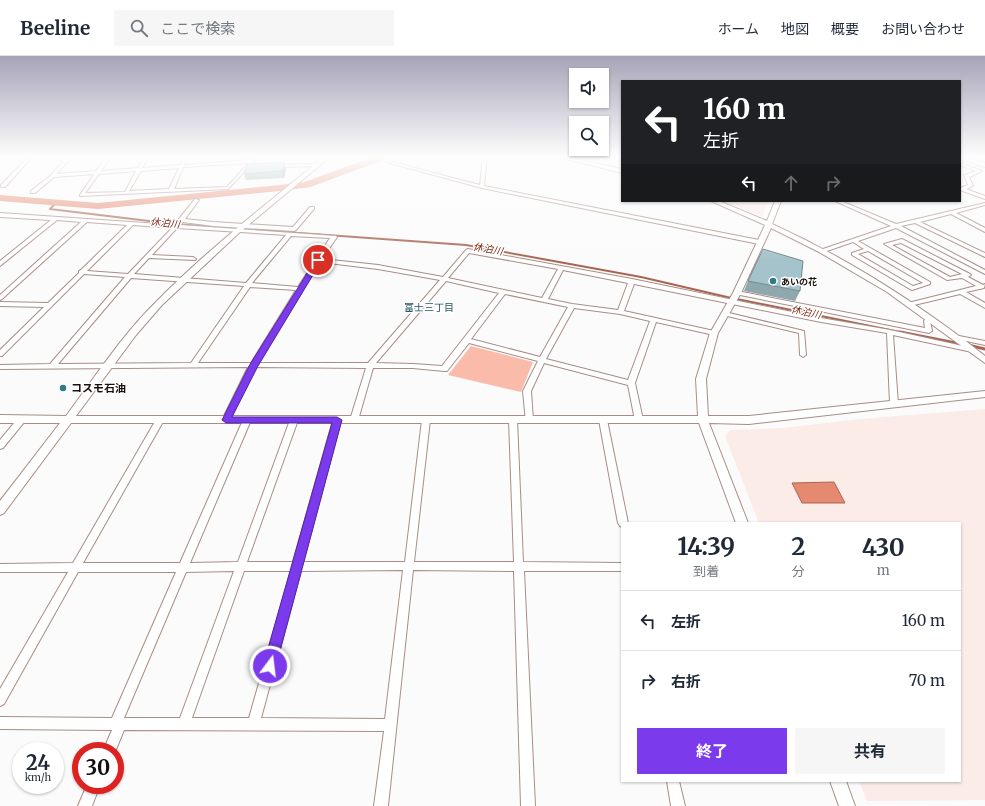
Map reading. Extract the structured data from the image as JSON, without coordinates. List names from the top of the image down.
{
  "districts": ["富士三丁目"],
  "water": ["休泊川"],
  "places": ["あいの花", "コスモ石油"],
  "page": {
    "header": "Beeline",
    "search": "ここで検索",
    "nav": [
      "ホーム",
      "地図",
      "概要",
      "お問い合わせ"
    ],
    "turn": ["160 m", "左折"],
    "eta": [
      "14:39",
      "到着",
      "2",
      "分",
      "430",
      "m"
    ],
    "list": [
      {
        "name": "左折",
        "value": "160 m"
      },
      {
        "name": "右折",
        "value": "70 m"
      }
    ],
    "buttons": ["終了", "共有"],
    "speed": "24 km/h",
    "limit": "30"
  }
}
